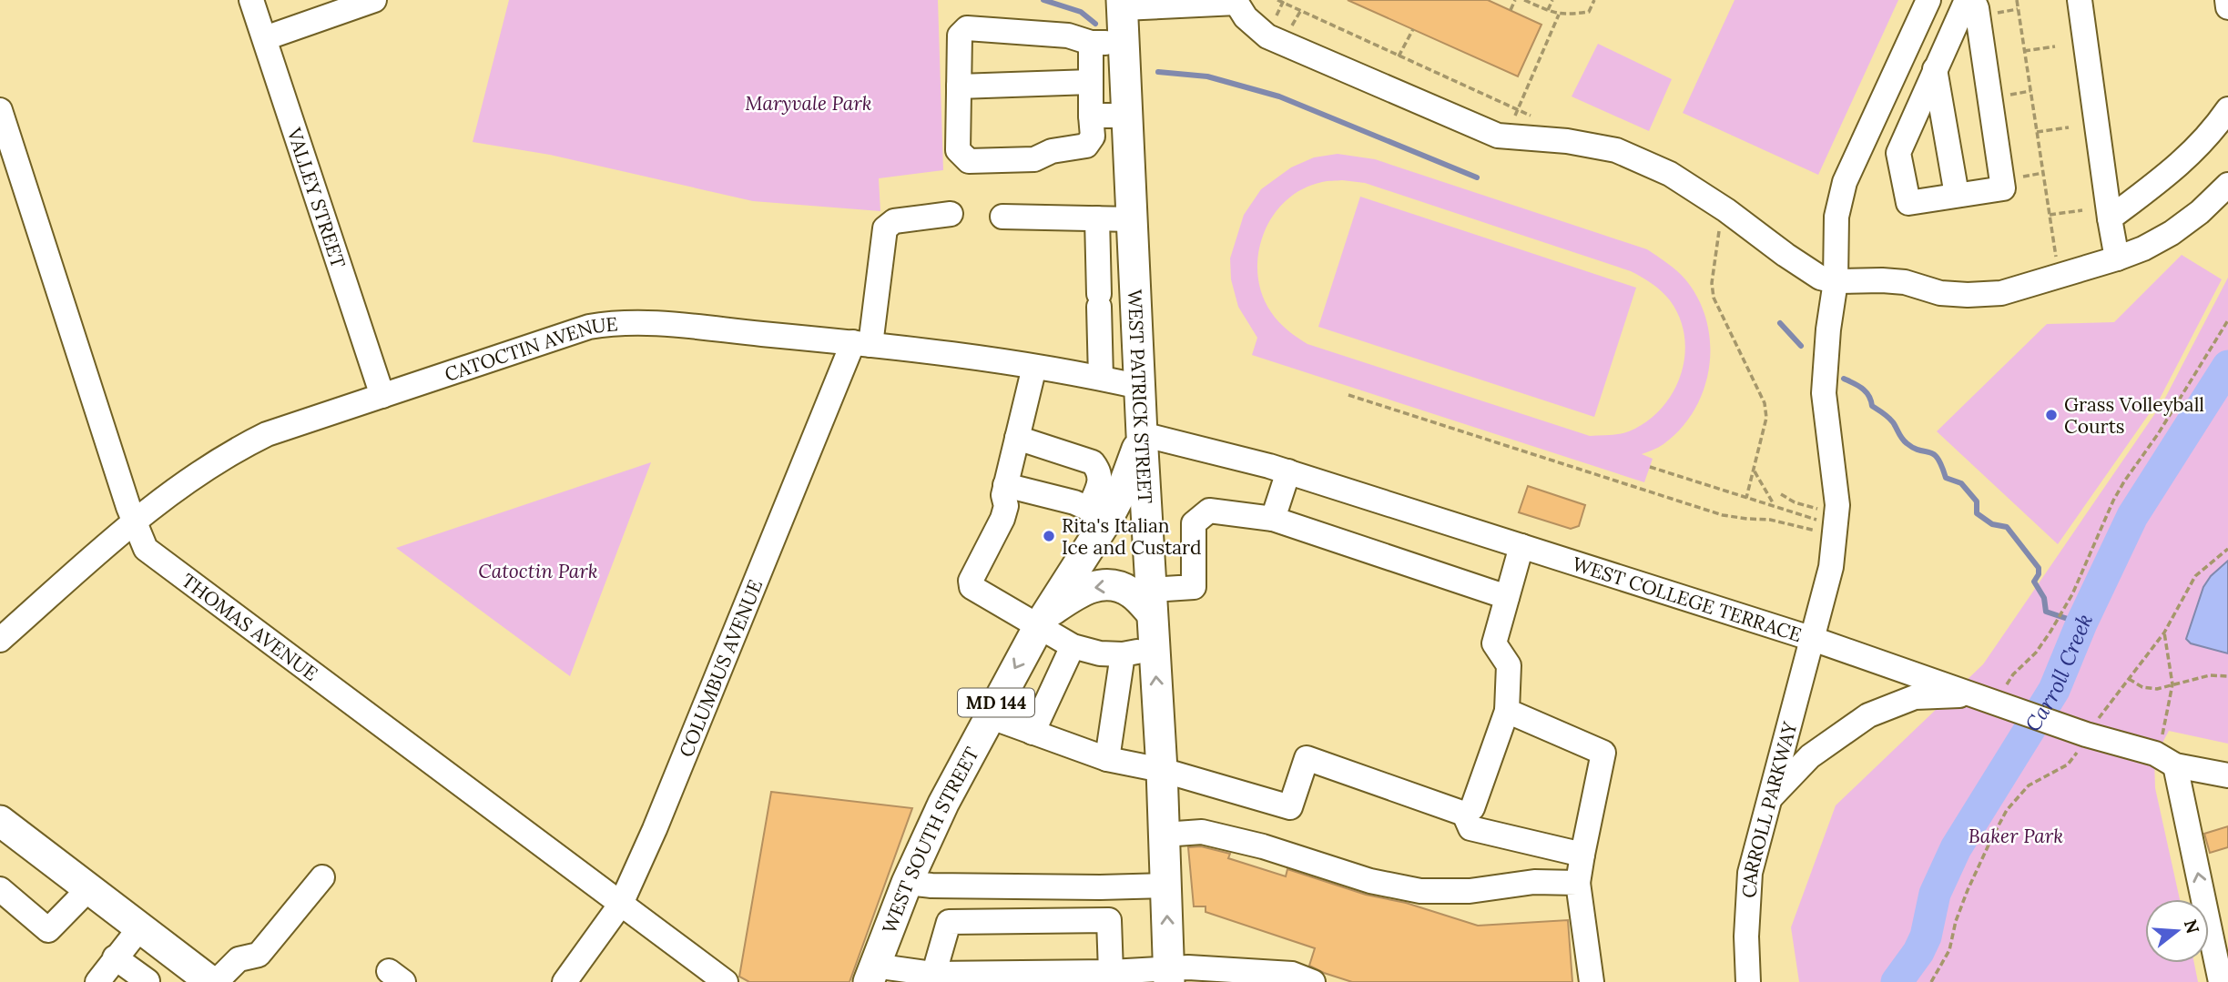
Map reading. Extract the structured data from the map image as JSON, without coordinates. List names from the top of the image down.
{
  "streets": {
    "main road": ["WEST PATRICK STREET", "MD 144", "WEST SOUTH STREET"],
    "street": [
      "VALLEY STREET",
      "CATOCTIN AVENUE",
      "WEST COLLEGE TERRACE",
      "THOMAS AVENUE",
      "COLUMBUS AVENUE",
      "CARROLL PARKWAY"
    ]
  },
  "crossings": [
    ["VALLEY STREET", "CATOCTIN AVENUE"],
    ["CATOCTIN AVENUE", "WEST PATRICK STREET"],
    ["CATOCTIN AVENUE", "THOMAS AVENUE"],
    ["CATOCTIN AVENUE", "COLUMBUS AVENUE"],
    ["WEST PATRICK STREET", "WEST COLLEGE TERRACE"],
    ["WEST PATRICK STREET", "WEST SOUTH STREET"],
    ["WEST COLLEGE TERRACE", "CARROLL PARKWAY"],
    ["WEST COLLEGE TERRACE", "WEST SOUTH STREET"],
    ["THOMAS AVENUE", "COLUMBUS AVENUE"]
  ],
  "water": ["Carroll Creek"],
  "parks": ["Maryvale Park", "Catoctin Park", "Baker Park"],
  "places": ["Grass Volleyball Courts", "Rita's Italian Ice and Custard"],
  "north": "right"
}
